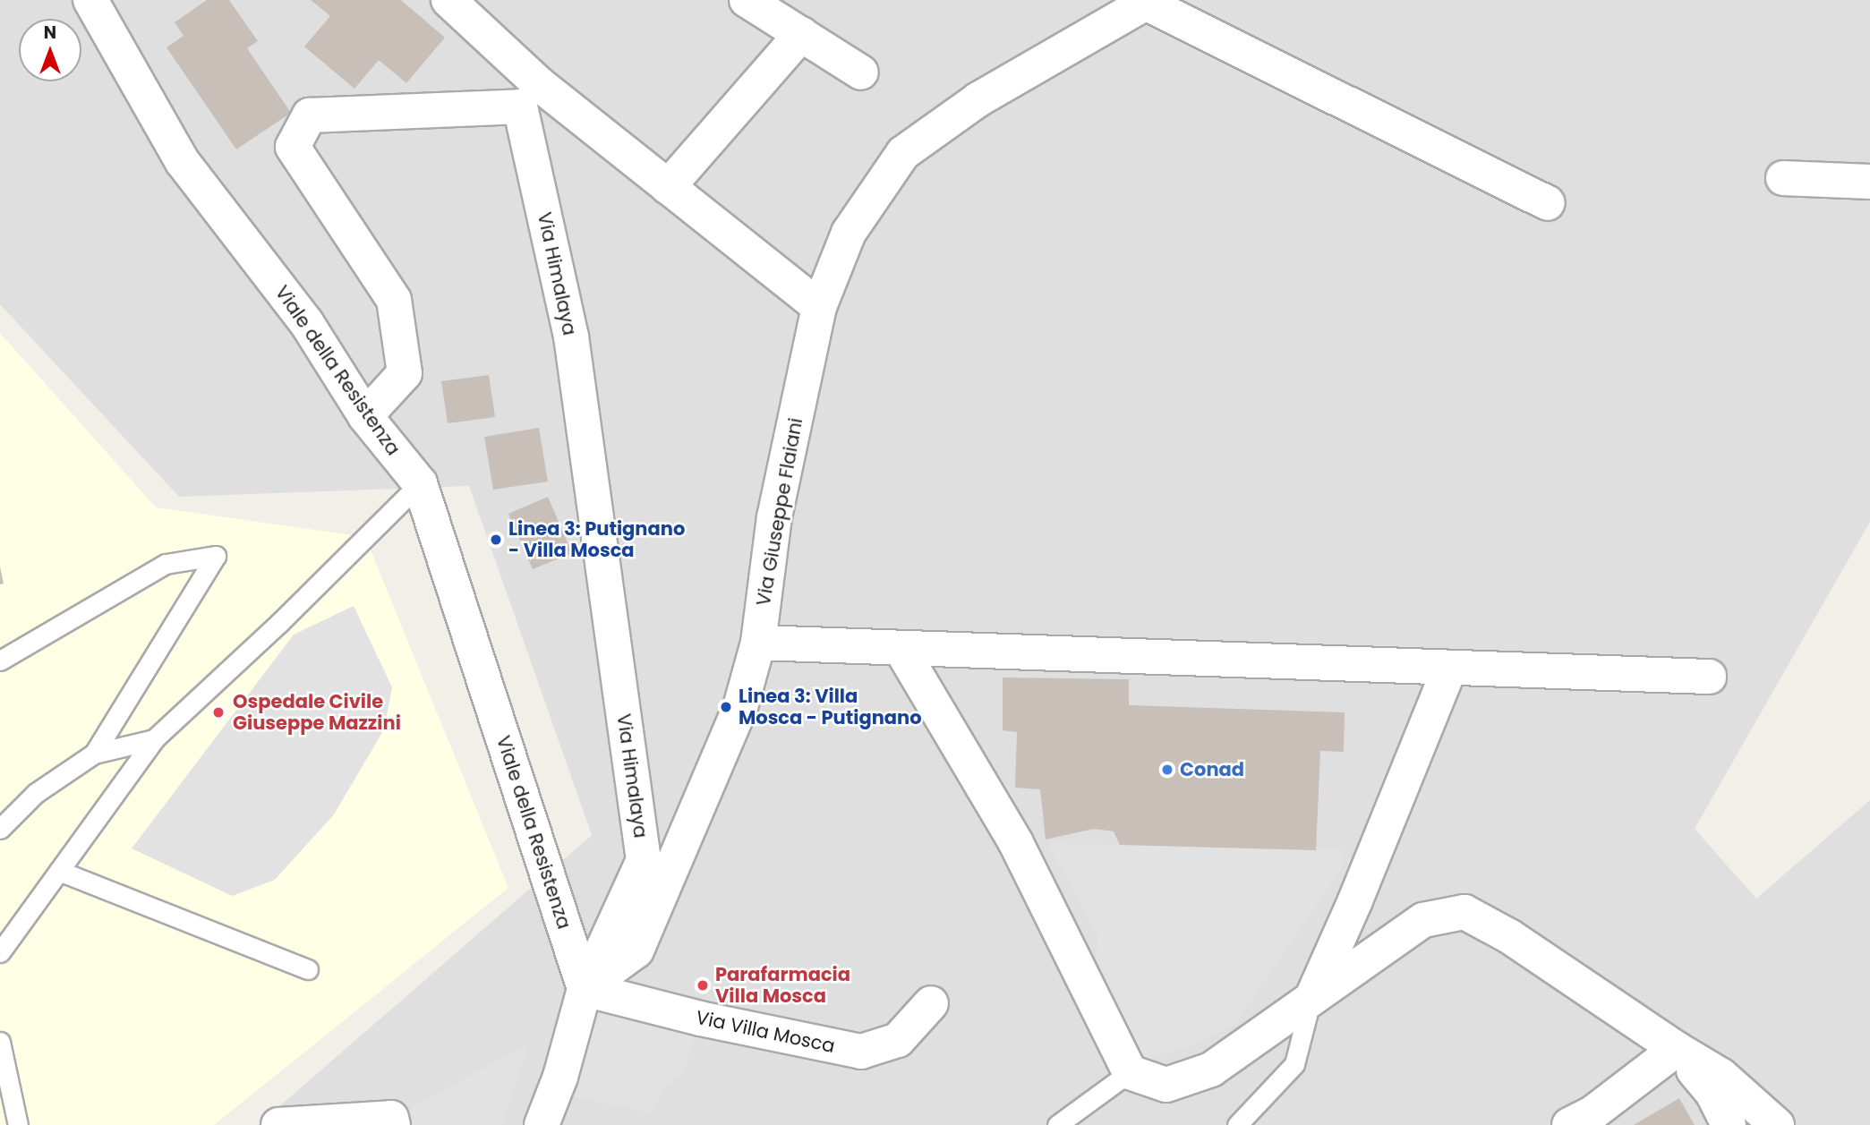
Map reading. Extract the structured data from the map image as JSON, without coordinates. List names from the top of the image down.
{
  "streets": {
    "street": [
      "Via Himalaya",
      "Viale della Resistenza",
      "Via Giuseppe Flaiani",
      "Via Villa Mosca"
    ]
  },
  "crossings": [
    ["Via Himalaya", "Viale della Resistenza"],
    ["Via Himalaya", "Via Giuseppe Flaiani"],
    ["Via Himalaya", "Via Villa Mosca"],
    ["Viale della Resistenza", "Via Giuseppe Flaiani"],
    ["Viale della Resistenza", "Via Villa Mosca"],
    ["Via Giuseppe Flaiani", "Via Villa Mosca"]
  ],
  "places": [
    "Linea 3: Putignano - Villa Mosca",
    "Linea 3: Villa Mosca - Putignano",
    "Ospedale Civile Giuseppe Mazzini",
    "Conad",
    "Parafarmacia Villa Mosca"
  ],
  "north": "top"
}
